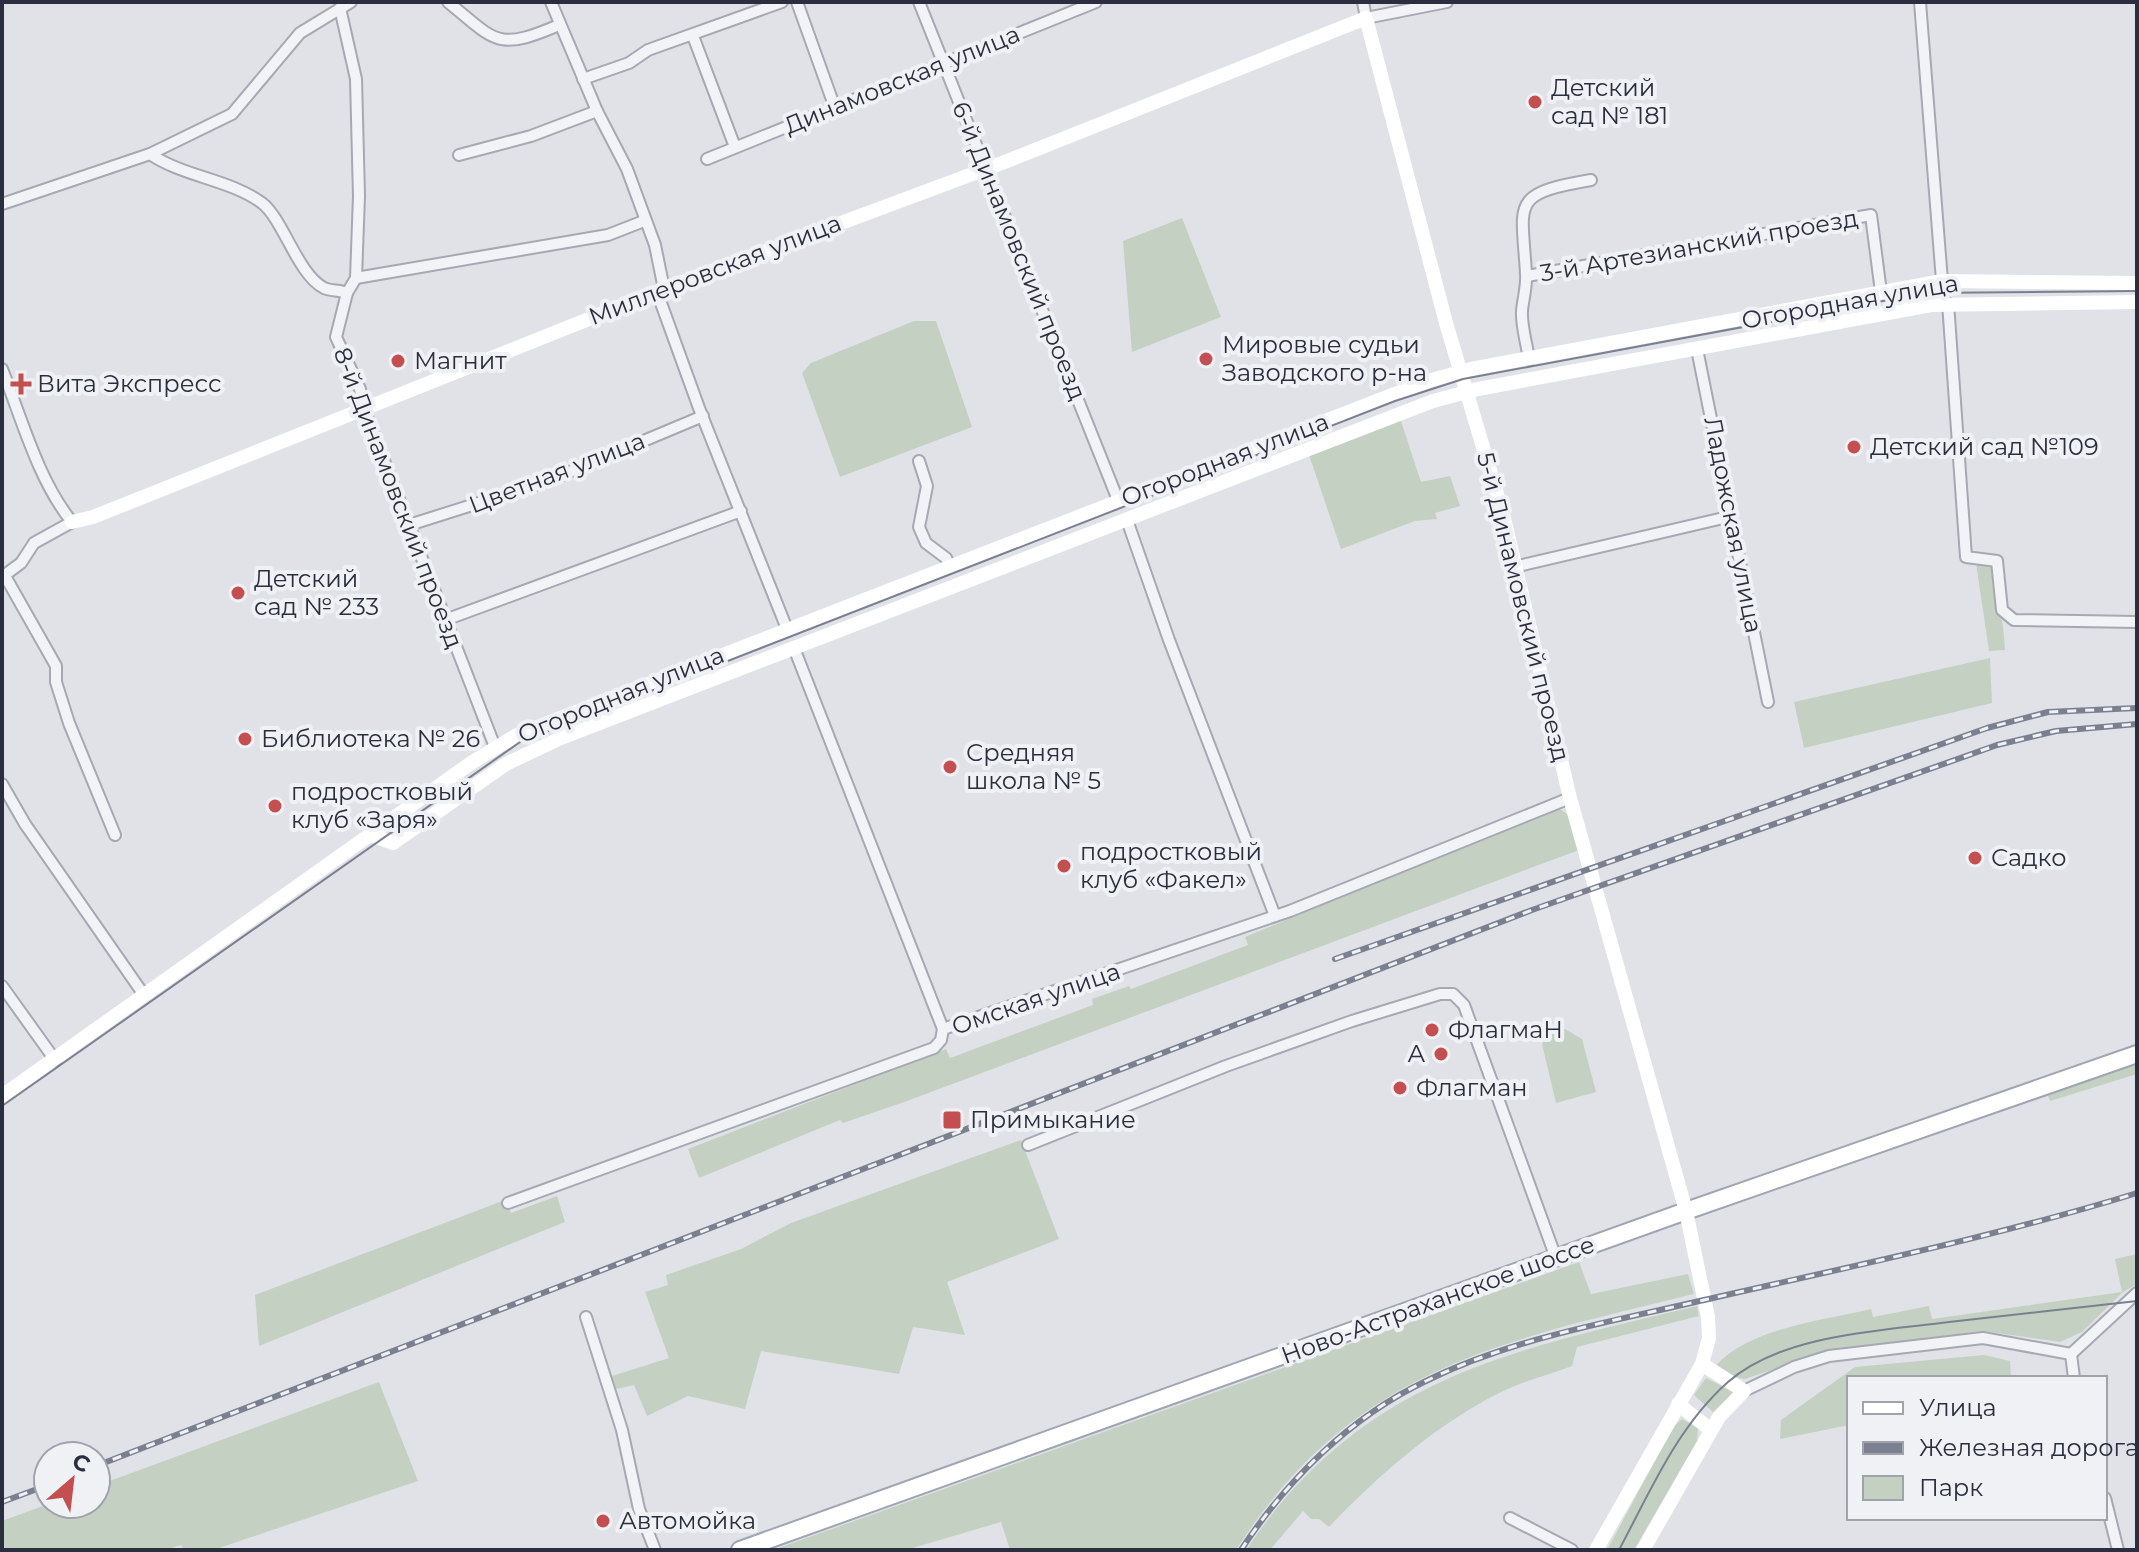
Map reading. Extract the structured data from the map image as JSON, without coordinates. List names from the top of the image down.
{
  "streets": {
    "main road": ["Ново-Астраханское шоссе"],
    "street": [
      "Динамовская улица",
      "3-й Артезианский проезд",
      "6-й Динамовский проезд",
      "Миллеровская улица",
      "Огородная улица",
      "Цветная улица",
      "8-й Динамовский проезд",
      "Ладожская улица",
      "5-й Динамовский проезд",
      "Омская улица"
    ]
  },
  "crossings": [
    ["Динамовская улица", "6-й Динамовский проезд"],
    ["3-й Артезианский проезд", "Огородная улица"],
    ["6-й Динамовский проезд", "Миллеровская улица"],
    ["6-й Динамовский проезд", "Огородная улица"],
    ["Миллеровская улица", "8-й Динамовский проезд"],
    ["Миллеровская улица", "5-й Динамовский проезд"],
    ["Огородная улица", "8-й Динамовский проезд"],
    ["Огородная улица", "Ладожская улица"],
    ["Огородная улица", "5-й Динамовский проезд"],
    ["Цветная улица", "8-й Динамовский проезд"],
    ["5-й Динамовский проезд", "Омская улица"],
    ["5-й Динамовский проезд", "Ново-Астраханское шоссе"]
  ],
  "places": {
    "other": [
      "Детский сад № 181",
      "Мировые судьи Заводского р-на",
      "Магнит",
      "Детский сад №109",
      "Детский сад № 233",
      "Библиотека № 26",
      "Средняя школа № 5",
      "подростковый клуб «Заря»",
      "Садко",
      "подростковый клуб «Факел»",
      "ФлагмаН",
      "A",
      "Флагман",
      "Автомойка"
    ],
    "health": ["Вита Экспресс"],
    "transit": ["Примыкание"]
  },
  "legend": ["Улица", "Железная дорога", "Парк"],
  "north": "top right"
}
